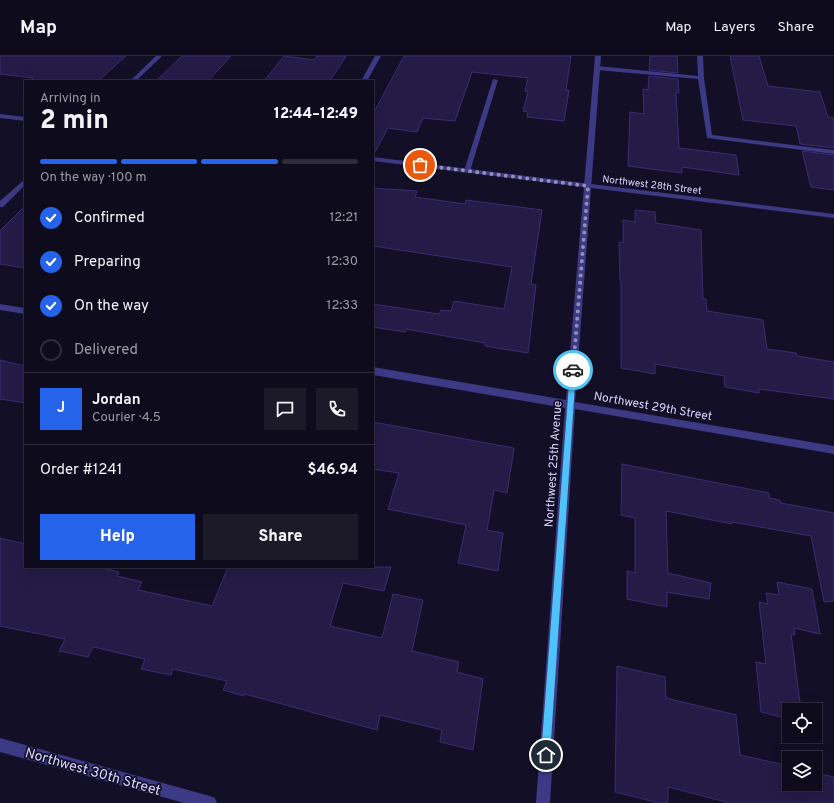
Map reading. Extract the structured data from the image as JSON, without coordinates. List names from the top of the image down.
{
  "streets": {
    "street": [
      "Northwest 28th Street",
      "Northwest 29th Street",
      "Northwest 25th Avenue",
      "Northwest 30th Street"
    ]
  },
  "crossings": [
    ["Northwest 28th Street", "Northwest 25th Avenue"],
    ["Northwest 29th Street", "Northwest 25th Avenue"]
  ],
  "page": {
    "header": "Map",
    "nav": ["Map", "Layers", "Share"],
    "heading": ["2 min", "Arriving in", "12:44–12:49"],
    "panel": [
      "Jordan",
      "Courier · 4.5",
      "Order #1241",
      "$46.94"
    ],
    "bar": "On the way · 100 m",
    "list": [
      ["Confirmed", "12:21"],
      ["Preparing", "12:30"],
      ["On the way", "12:33"],
      "Delivered"
    ],
    "round": "J",
    "buttons": ["Help", "Share"]
  }
}
